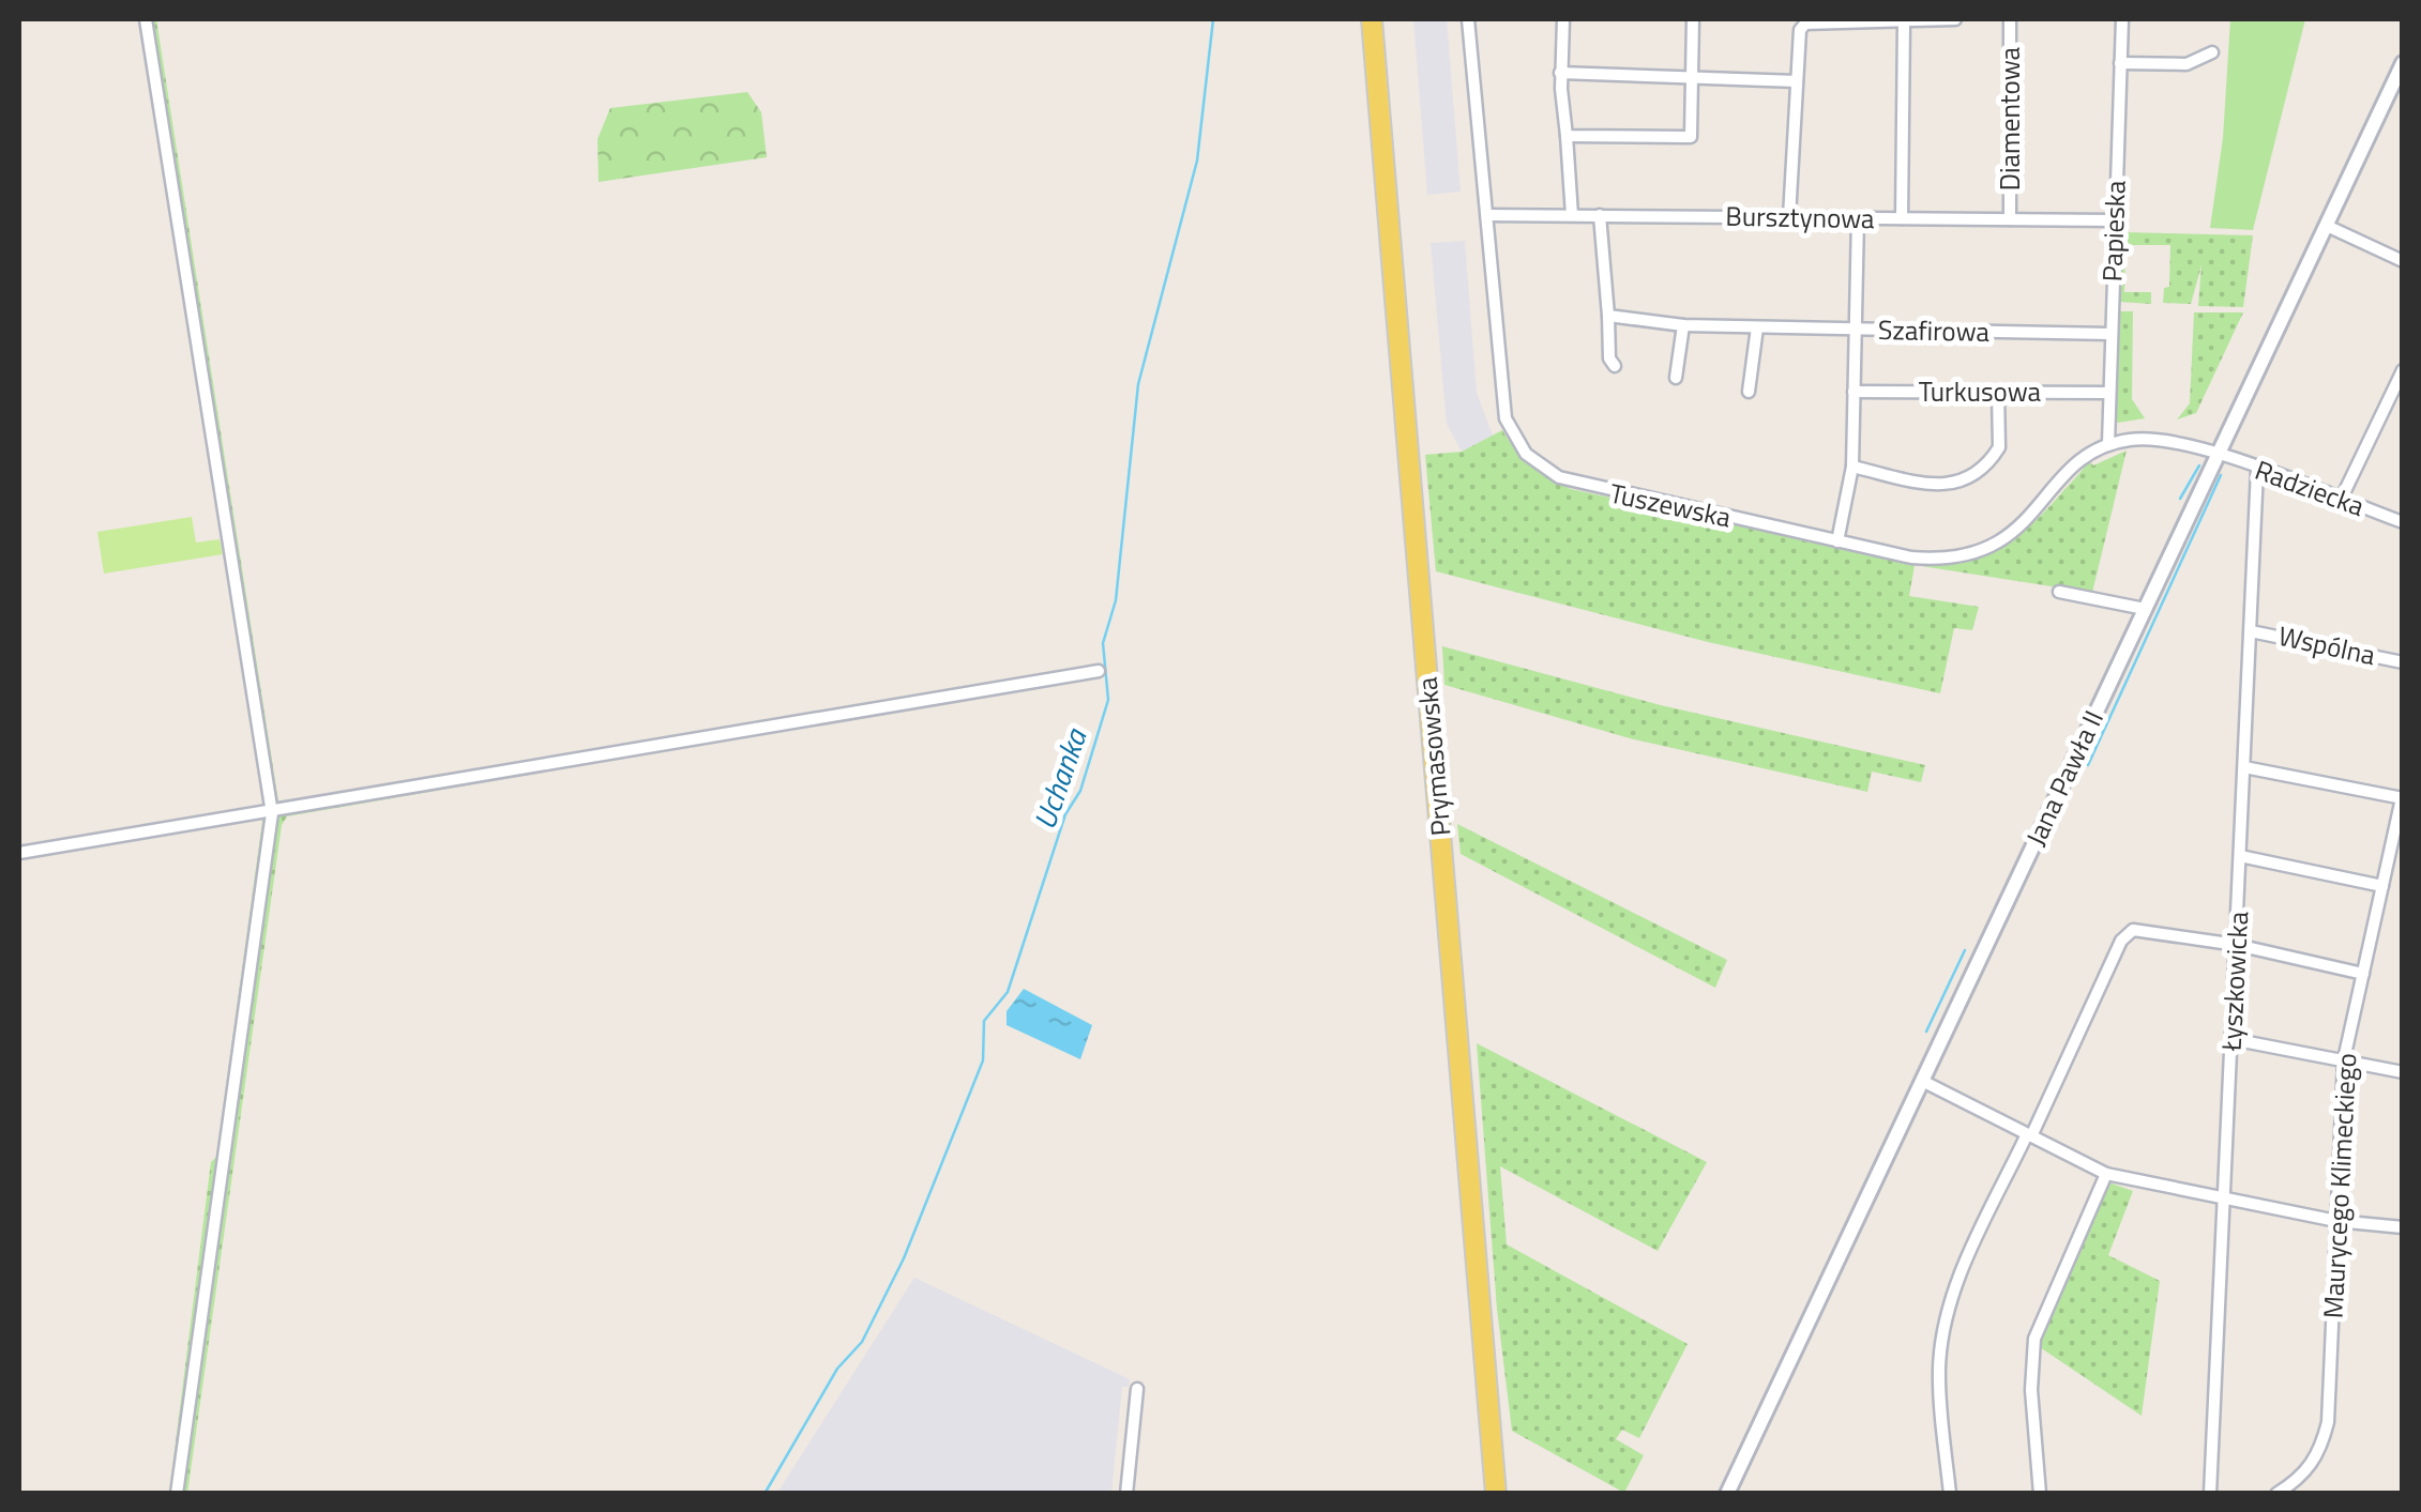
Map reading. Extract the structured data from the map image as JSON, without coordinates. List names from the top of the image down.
{
  "streets": {
    "main road": ["Prymasowska"],
    "street": [
      "Diamentowa",
      "Bursztynowa",
      "Papieska",
      "Szafirowa",
      "Turkusowa",
      "Radziecka",
      "Tuszewska",
      "Wspólna",
      "Jana Pawła II",
      "Łyszkowicka",
      "Maurycego Klimeckiego"
    ]
  },
  "crossings": [
    ["Diamentowa", "Bursztynowa"],
    ["Bursztynowa", "Papieska"],
    ["Bursztynowa", "Tuszewska"],
    ["Papieska", "Szafirowa"],
    ["Papieska", "Turkusowa"],
    ["Papieska", "Tuszewska"],
    ["Radziecka", "Jana Pawła II"],
    ["Radziecka", "Łyszkowicka"],
    ["Wspólna", "Łyszkowicka"]
  ],
  "water": ["Uchanka"]
}
